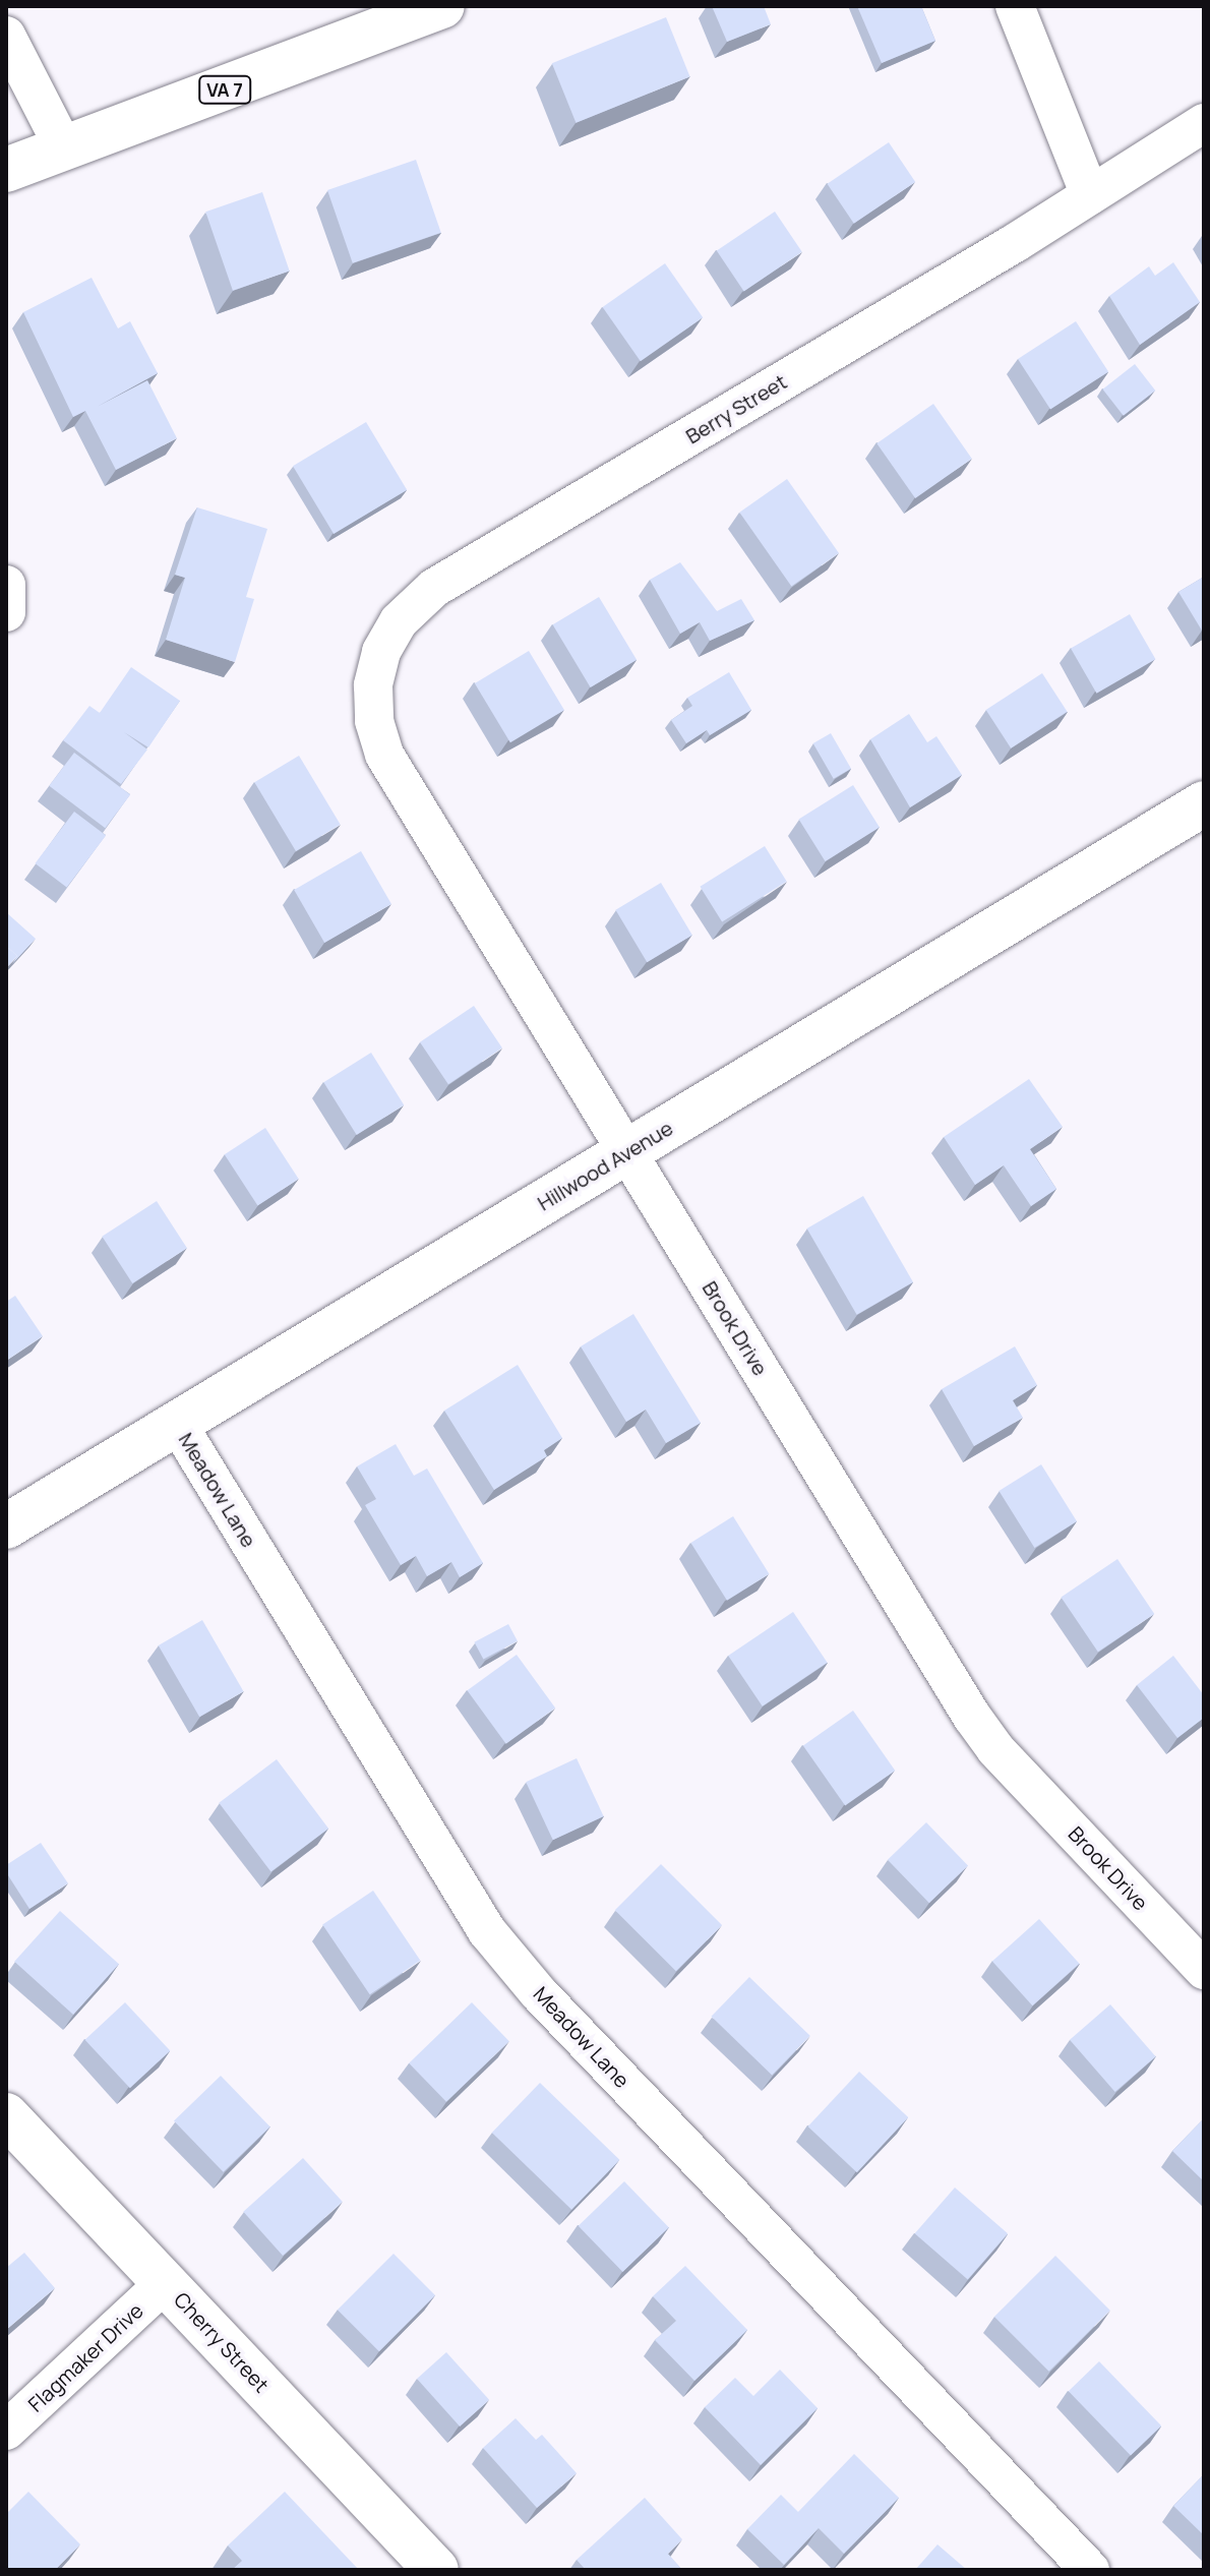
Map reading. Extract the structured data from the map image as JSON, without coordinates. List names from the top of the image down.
{
  "streets": {
    "main road": ["VA 7", "Hillwood Avenue", "Cherry Street"],
    "street": [
      "Berry Street",
      "Brook Drive",
      "Meadow Lane",
      "Flagmaker Drive"
    ]
  },
  "crossings": [
    ["Berry Street", "Brook Drive"],
    ["Hillwood Avenue", "Brook Drive"],
    ["Hillwood Avenue", "Meadow Lane"],
    ["Cherry Street", "Flagmaker Drive"]
  ]
}
